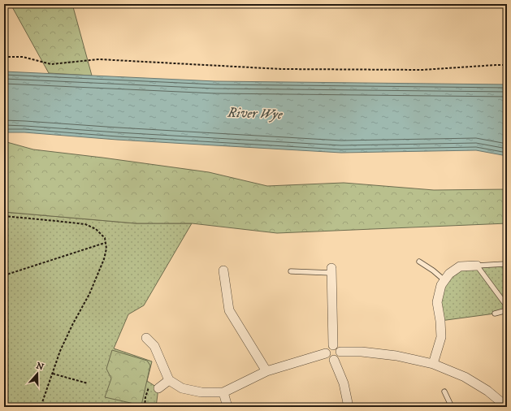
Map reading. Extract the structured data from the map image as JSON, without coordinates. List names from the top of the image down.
{
  "water": ["River Wye"],
  "north": "top"
}
